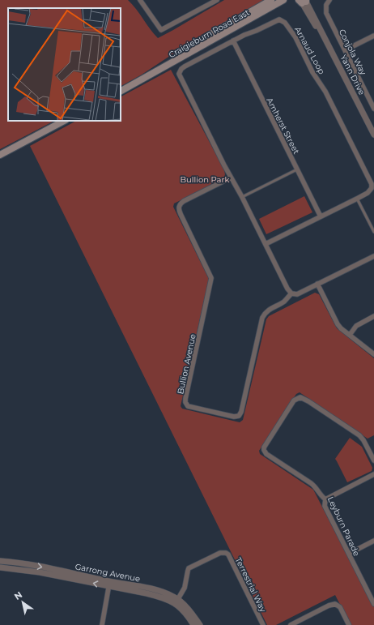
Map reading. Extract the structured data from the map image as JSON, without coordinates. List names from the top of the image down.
{
  "streets": {
    "main road": ["Craigieburn Road East"],
    "street": [
      "Arnaud Loop",
      "Conjola Way",
      "Yann Drive",
      "Amherst Street",
      "Bullion Avenue",
      "Leyburn Parade",
      "Garrong Avenue",
      "Terrestrial Way"
    ]
  },
  "crossings": [
    ["Arnaud Loop", "Amherst Street"],
    ["Arnaud Loop", "Bullion Avenue"],
    ["Garrong Avenue", "Terrestrial Way"]
  ],
  "parks": ["Bullion Park"],
  "north": "top left"
}
